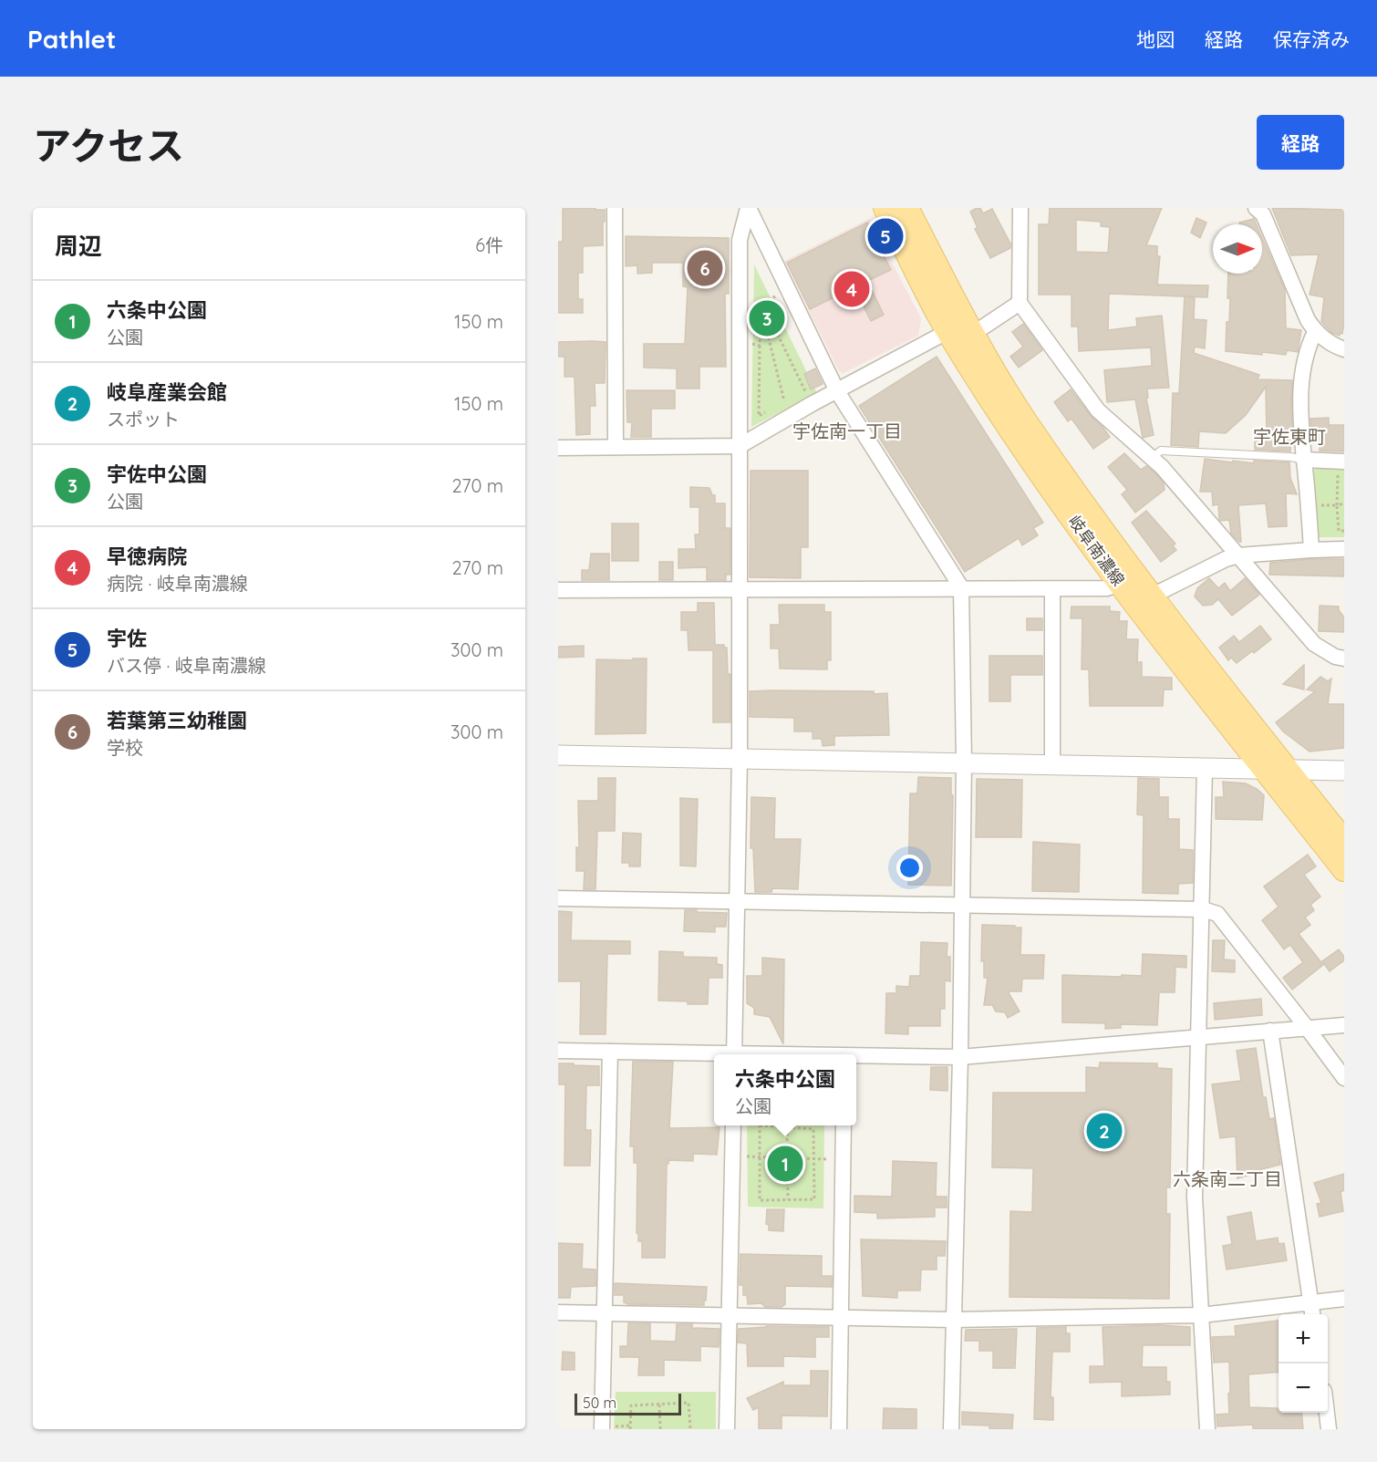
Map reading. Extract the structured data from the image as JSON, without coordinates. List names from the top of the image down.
{
  "streets": {
    "main road": ["岐阜南濃線"]
  },
  "districts": ["宇佐南一丁目", "宇佐東町", "六条南二丁目"],
  "scale_bar": "50 m",
  "north": "right",
  "page": {
    "header": "Pathlet",
    "nav": ["地図", "経路", "保存済み"],
    "title": "アクセス",
    "buttons": "経路",
    "heading": ["周辺", "6件"],
    "pins": [
      "5",
      "6",
      "4",
      "3",
      "2",
      "1"
    ],
    "list": [
      {
        "mark": "1",
        "name": "六条中公園",
        "note": "公園",
        "value": "150 m"
      },
      {
        "mark": "2",
        "name": "岐阜産業会館",
        "note": "スポット",
        "value": "150 m"
      },
      {
        "mark": "3",
        "name": "宇佐中公園",
        "note": "公園",
        "value": "270 m"
      },
      {
        "mark": "4",
        "name": "早徳病院",
        "note": "病院 · 岐阜南濃線",
        "value": "270 m"
      },
      {
        "mark": "5",
        "name": "宇佐",
        "note": "バス停 · 岐阜南濃線",
        "value": "300 m"
      },
      {
        "mark": "6",
        "name": "若葉第三幼稚園",
        "note": "学校",
        "value": "300 m"
      }
    ],
    "popup": ["六条中公園", "公園"],
    "map_buttons": ["+", "−"],
    "scale": "50 m"
  }
}
